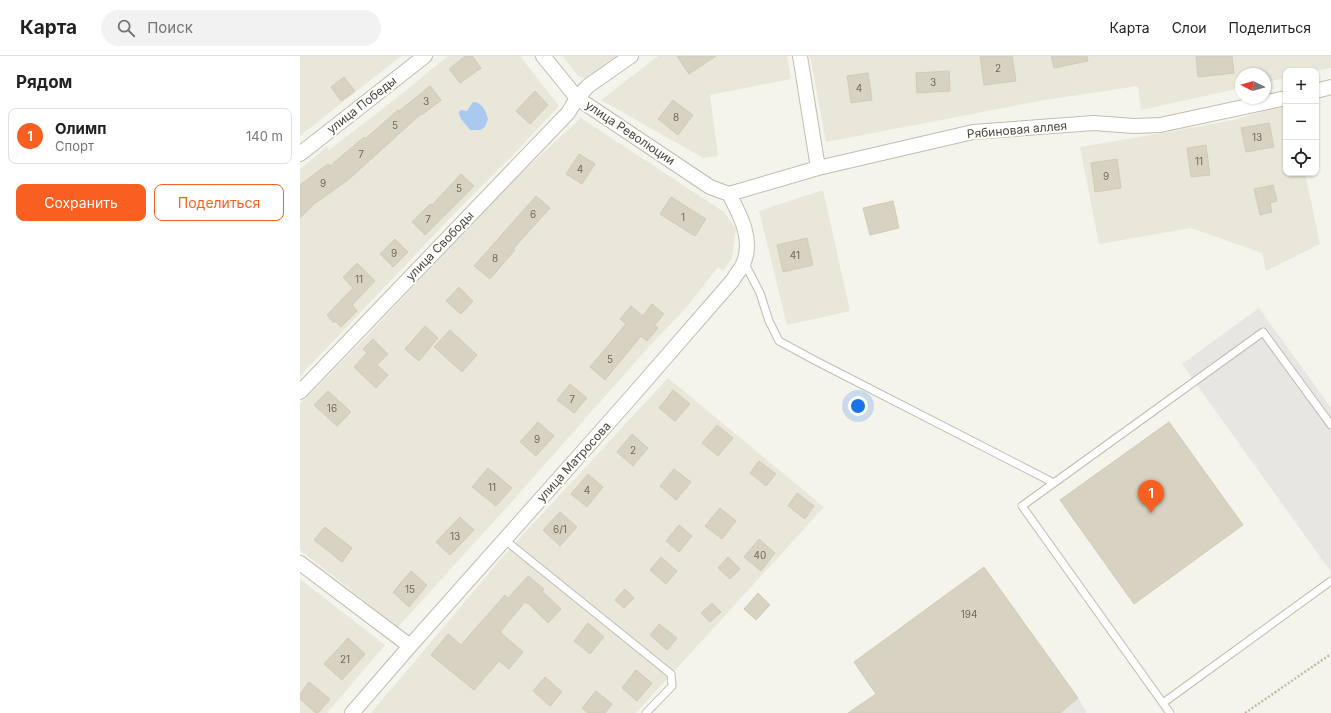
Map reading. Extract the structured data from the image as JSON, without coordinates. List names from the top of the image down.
{
  "streets": {
    "street": [
      "улица Победы",
      "Рябиновая аллея",
      "улица Революции",
      "улица Свободы",
      "улица Матросова"
    ]
  },
  "crossings": [
    ["Рябиновая аллея", "улица Революции"],
    ["Рябиновая аллея", "улица Матросова"],
    ["улица Революции", "улица Свободы"],
    ["улица Революции", "улица Матросова"]
  ],
  "house_numbers": [
    "2",
    "3",
    "4",
    "3",
    "8",
    "5",
    "13",
    "7",
    "11",
    "4",
    "9",
    "9",
    "5",
    "6",
    "1",
    "7",
    "9",
    "41",
    "8",
    "11",
    "5",
    "7",
    "16",
    "9",
    "2",
    "11",
    "4",
    "6/1",
    "13",
    "40",
    "15",
    "194",
    "21"
  ],
  "north": "left",
  "page": {
    "header": "Карта",
    "search": "Поиск",
    "nav": ["Карта", "Слои", "Поделиться"],
    "heading": "Рядом",
    "map_buttons": ["+", "−"],
    "list": [
      {
        "mark": "1",
        "name": "Олимп",
        "note": "Спорт",
        "value": "140 m"
      }
    ],
    "buttons": ["Сохранить", "Поделиться"],
    "pins": "1"
  }
}
